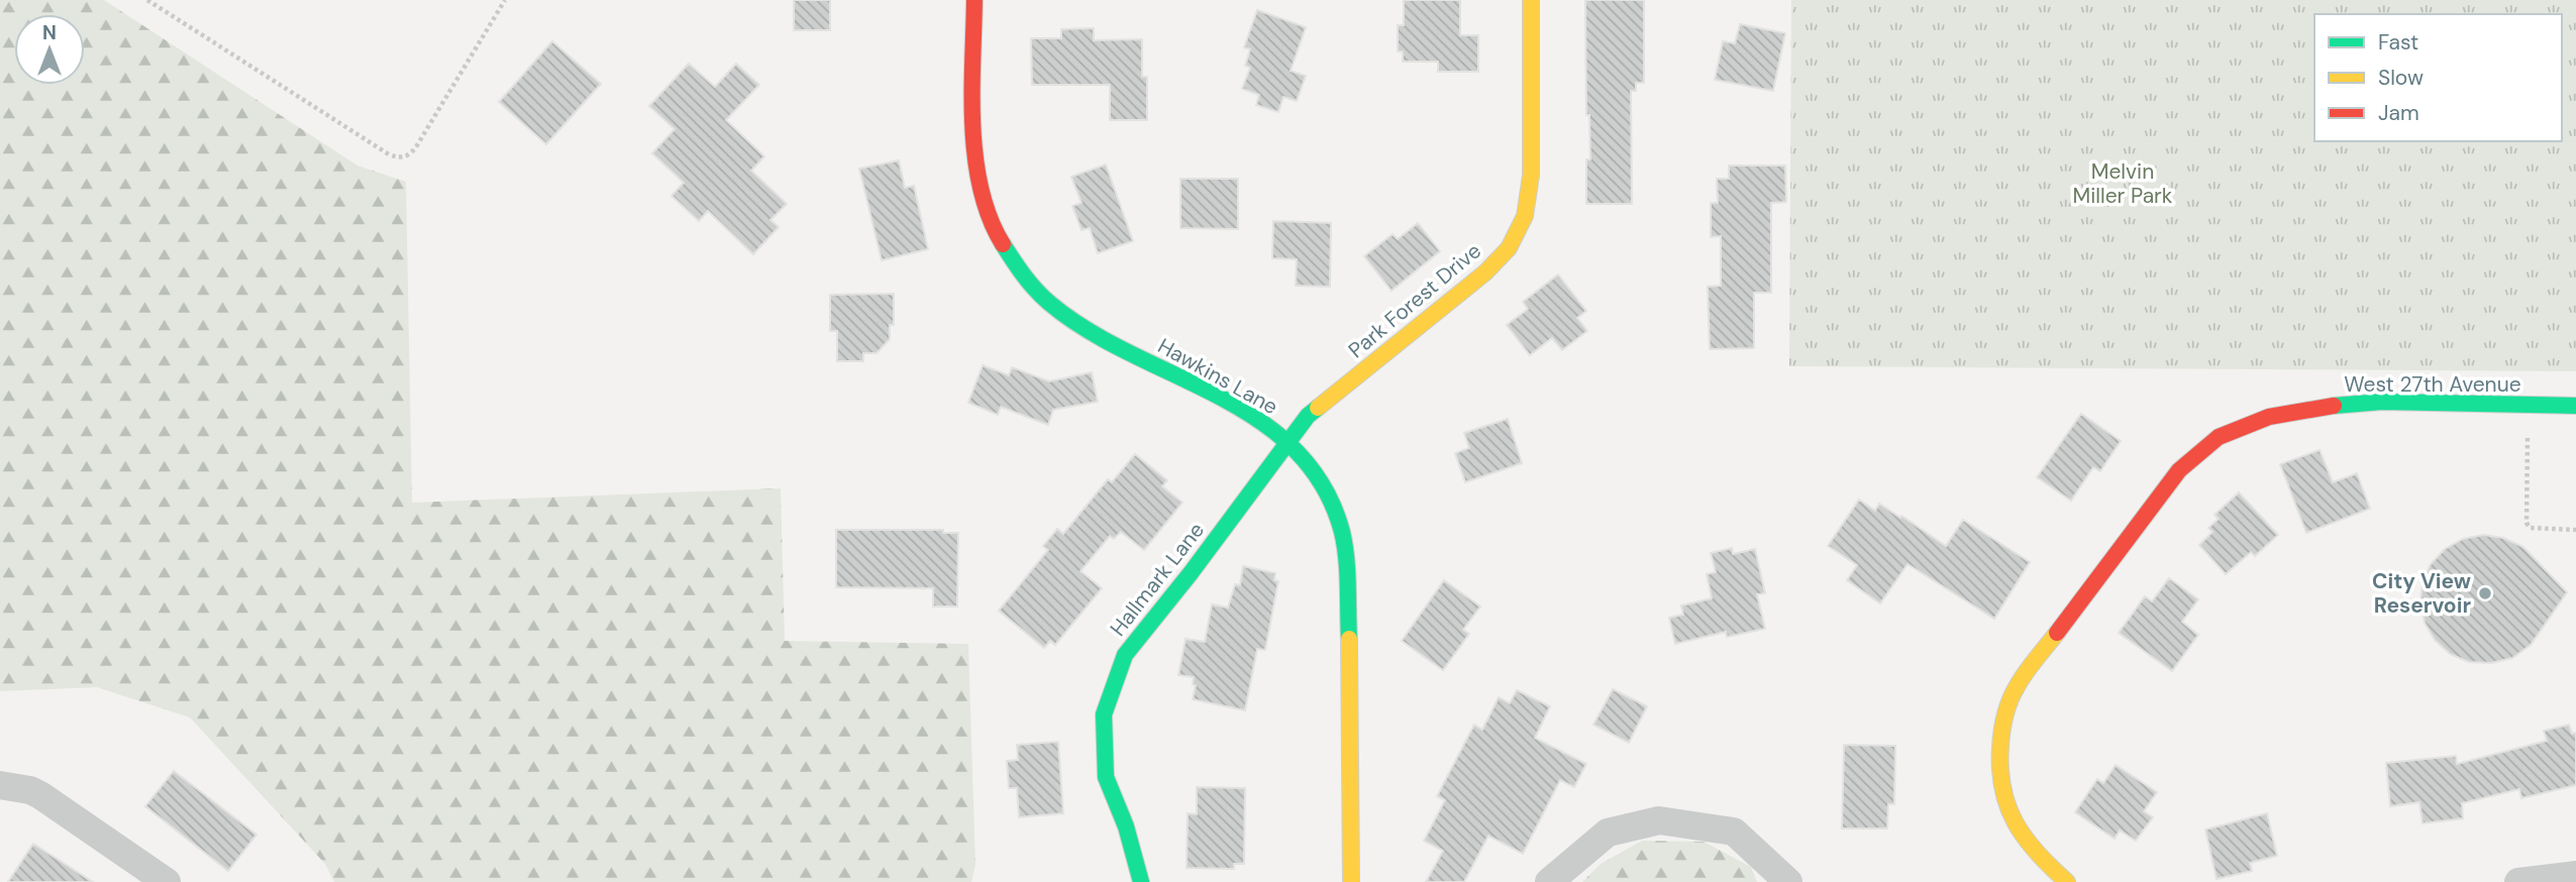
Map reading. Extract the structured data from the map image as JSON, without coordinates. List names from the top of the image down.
{
  "streets": {
    "street": [
      "Park Forest Drive",
      "Hawkins Lane",
      "West 27th Avenue",
      "Hallmark Lane"
    ]
  },
  "crossings": [
    ["Park Forest Drive", "Hawkins Lane"],
    ["Park Forest Drive", "Hallmark Lane"],
    ["Hawkins Lane", "Hallmark Lane"]
  ],
  "parks": ["Melvin Miller Park"],
  "places": ["City View Reservoir"],
  "legend": ["Fast", "Slow", "Jam"],
  "north": "top"
}
